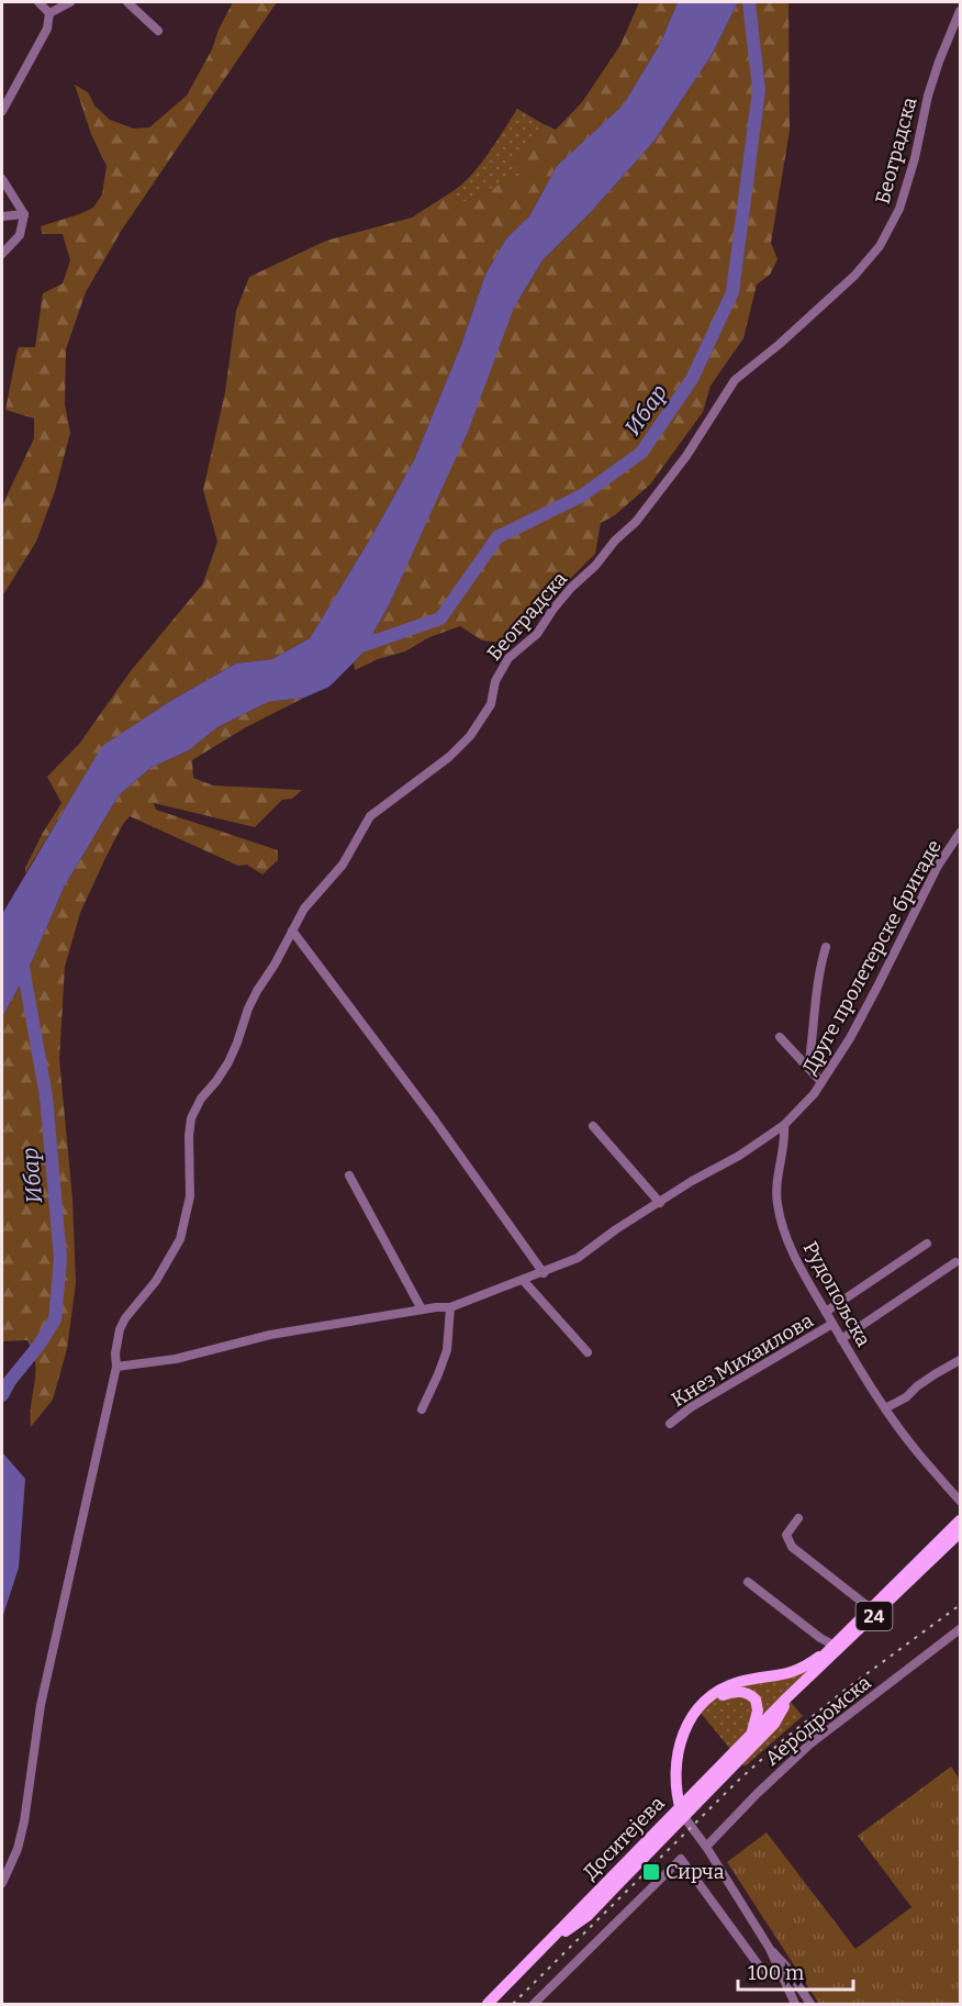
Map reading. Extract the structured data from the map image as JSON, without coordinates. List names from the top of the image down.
{
  "streets": {
    "main road": ["24", "Доситејева"],
    "street": [
      "Београдска",
      "Друге пролетерске бригаде",
      "Рудопољска",
      "Кнез Михаилова",
      "Аеродромска"
    ]
  },
  "crossings": [
    ["Друге пролетерске бригаде", "Рудопољска"],
    ["Рудопољска", "Кнез Михаилова"]
  ],
  "water": ["Ибар"],
  "places": {
    "transit": ["Сирча"]
  },
  "scale_bar": "100 m"
}
